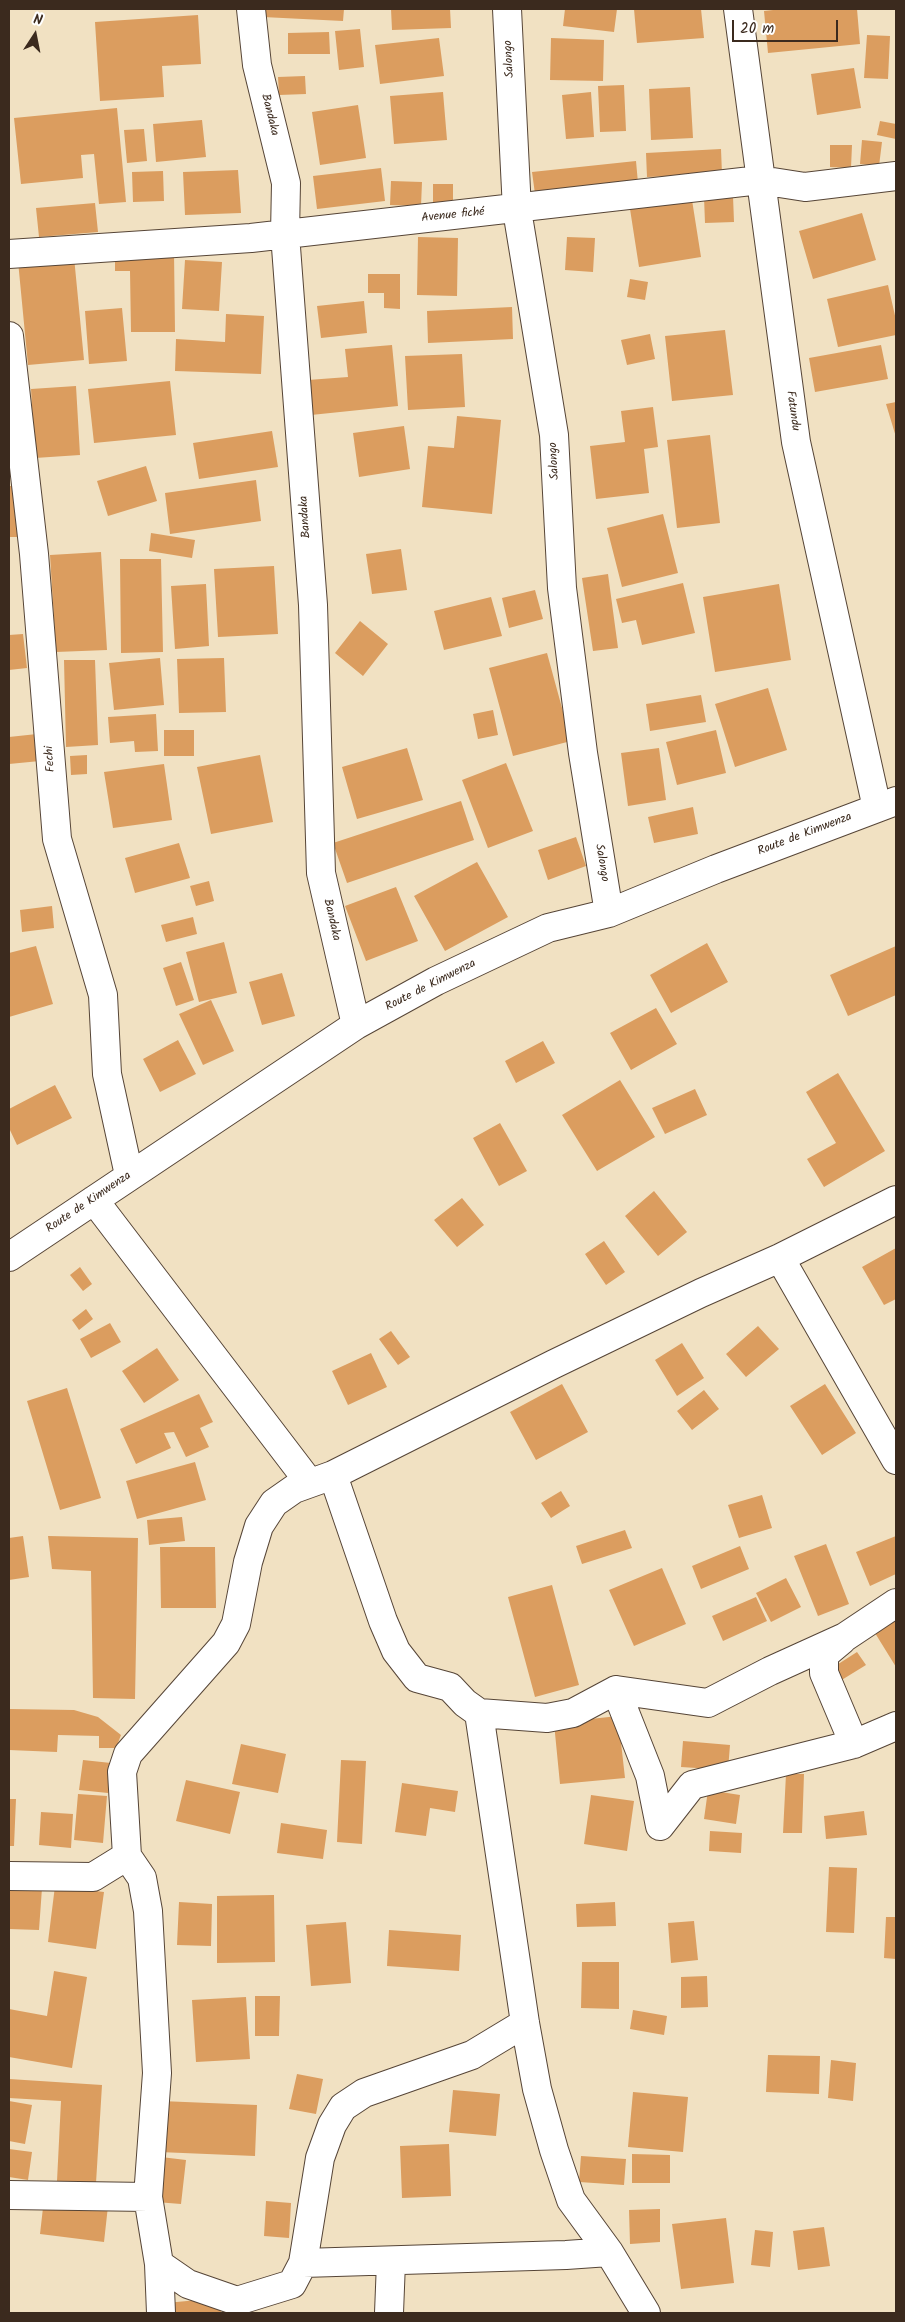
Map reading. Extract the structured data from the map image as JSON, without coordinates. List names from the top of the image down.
{
  "streets": {
    "street": [
      "Salongo",
      "Bandaka",
      "Avenue fiché",
      "Fatundu",
      "Fechi",
      "Route de Kimwenza"
    ]
  },
  "crossings": [
    ["Salongo", "Avenue fiché"],
    ["Salongo", "Route de Kimwenza"],
    ["Bandaka", "Avenue fiché"],
    ["Bandaka", "Route de Kimwenza"],
    ["Avenue fiché", "Fatundu"],
    ["Fatundu", "Route de Kimwenza"],
    ["Fechi", "Route de Kimwenza"]
  ],
  "scale_bar": "20 m",
  "north": "top"
}
